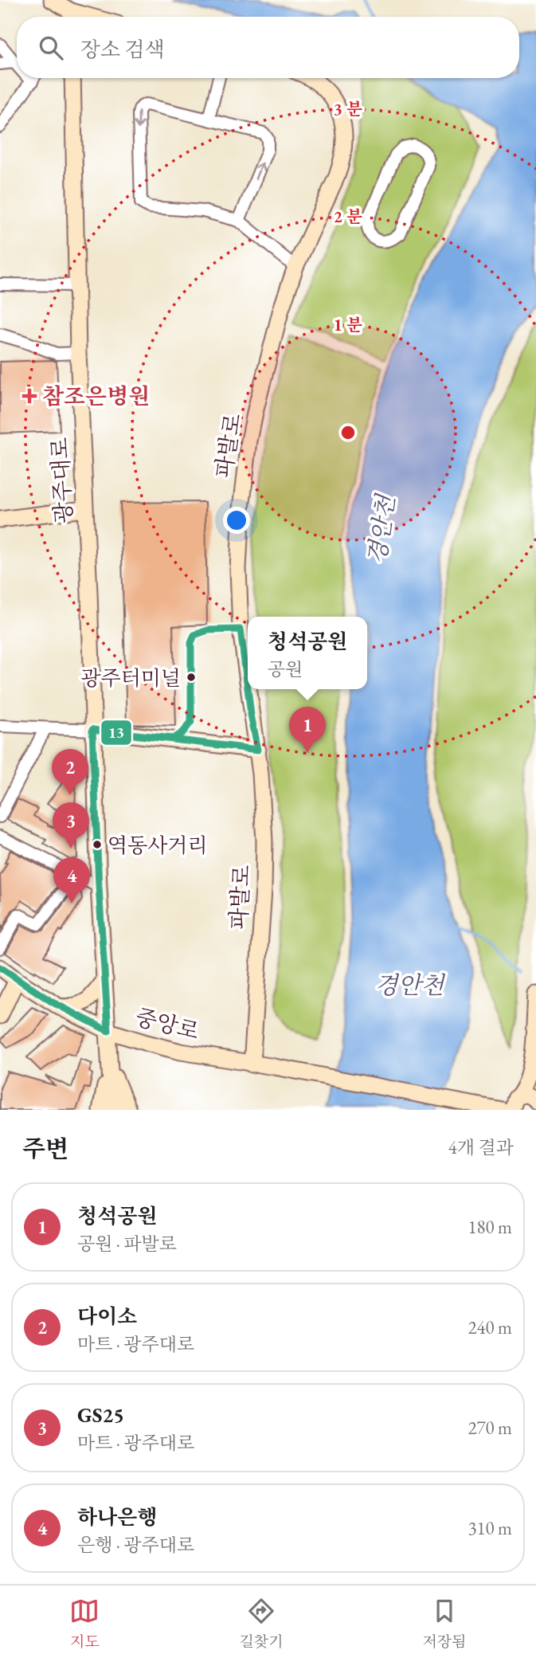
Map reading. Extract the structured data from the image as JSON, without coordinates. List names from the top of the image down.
{
  "streets": {
    "street": ["파발로", "광주대로", "중앙로"]
  },
  "crossings": [
    ["파발로", "중앙로"],
    ["광주대로", "중앙로"]
  ],
  "water": ["경안천"],
  "places": {
    "health": ["참조은병원"],
    "other": ["광주터미널", "역동사거리"]
  },
  "lines": ["transit line 13"],
  "page": {
    "search": "장소 검색",
    "popup": ["청석공원", "공원"],
    "pins": [
      "1",
      "2",
      "3",
      "4"
    ],
    "heading": ["주변", "4개 결과"],
    "list": [
      {
        "mark": "1",
        "name": "청석공원",
        "note": "공원 · 파발로",
        "value": "180 m"
      },
      {
        "mark": "2",
        "name": "다이소",
        "note": "마트 · 광주대로",
        "value": "240 m"
      },
      {
        "mark": "3",
        "name": "GS25",
        "note": "마트 · 광주대로",
        "value": "270 m"
      },
      {
        "mark": "4",
        "name": "하나은행",
        "note": "은행 · 광주대로",
        "value": "310 m"
      }
    ],
    "nav": ["지도", "길찾기", "저장됨"]
  },
  "rings": ["3 분", "2 분", "1 분"]
}
